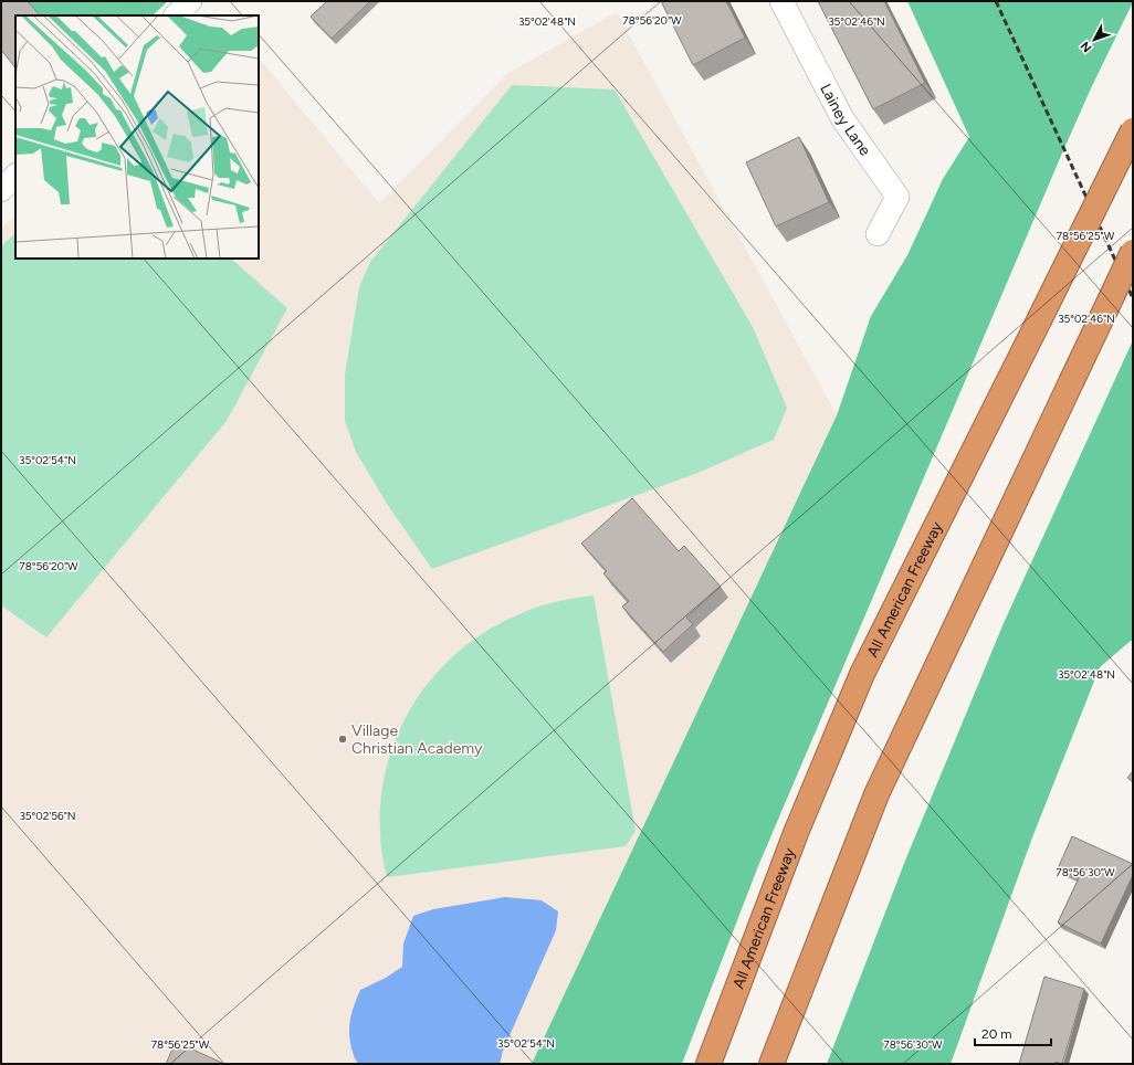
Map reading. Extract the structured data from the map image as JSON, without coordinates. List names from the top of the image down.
{
  "streets": {
    "highway": ["All American Freeway"],
    "street": ["Lainey Lane"]
  },
  "places": ["Village Christian Academy"],
  "scale_bar": "20 m",
  "north": "bottom left",
  "coordinates": [
    "78°56'20\"W",
    "35°02'48\"N",
    "35°02'46\"N",
    "78°56'25\"W",
    "35°02'54\"N",
    "35°02'56\"N",
    "78°56'30\"W"
  ]
}
